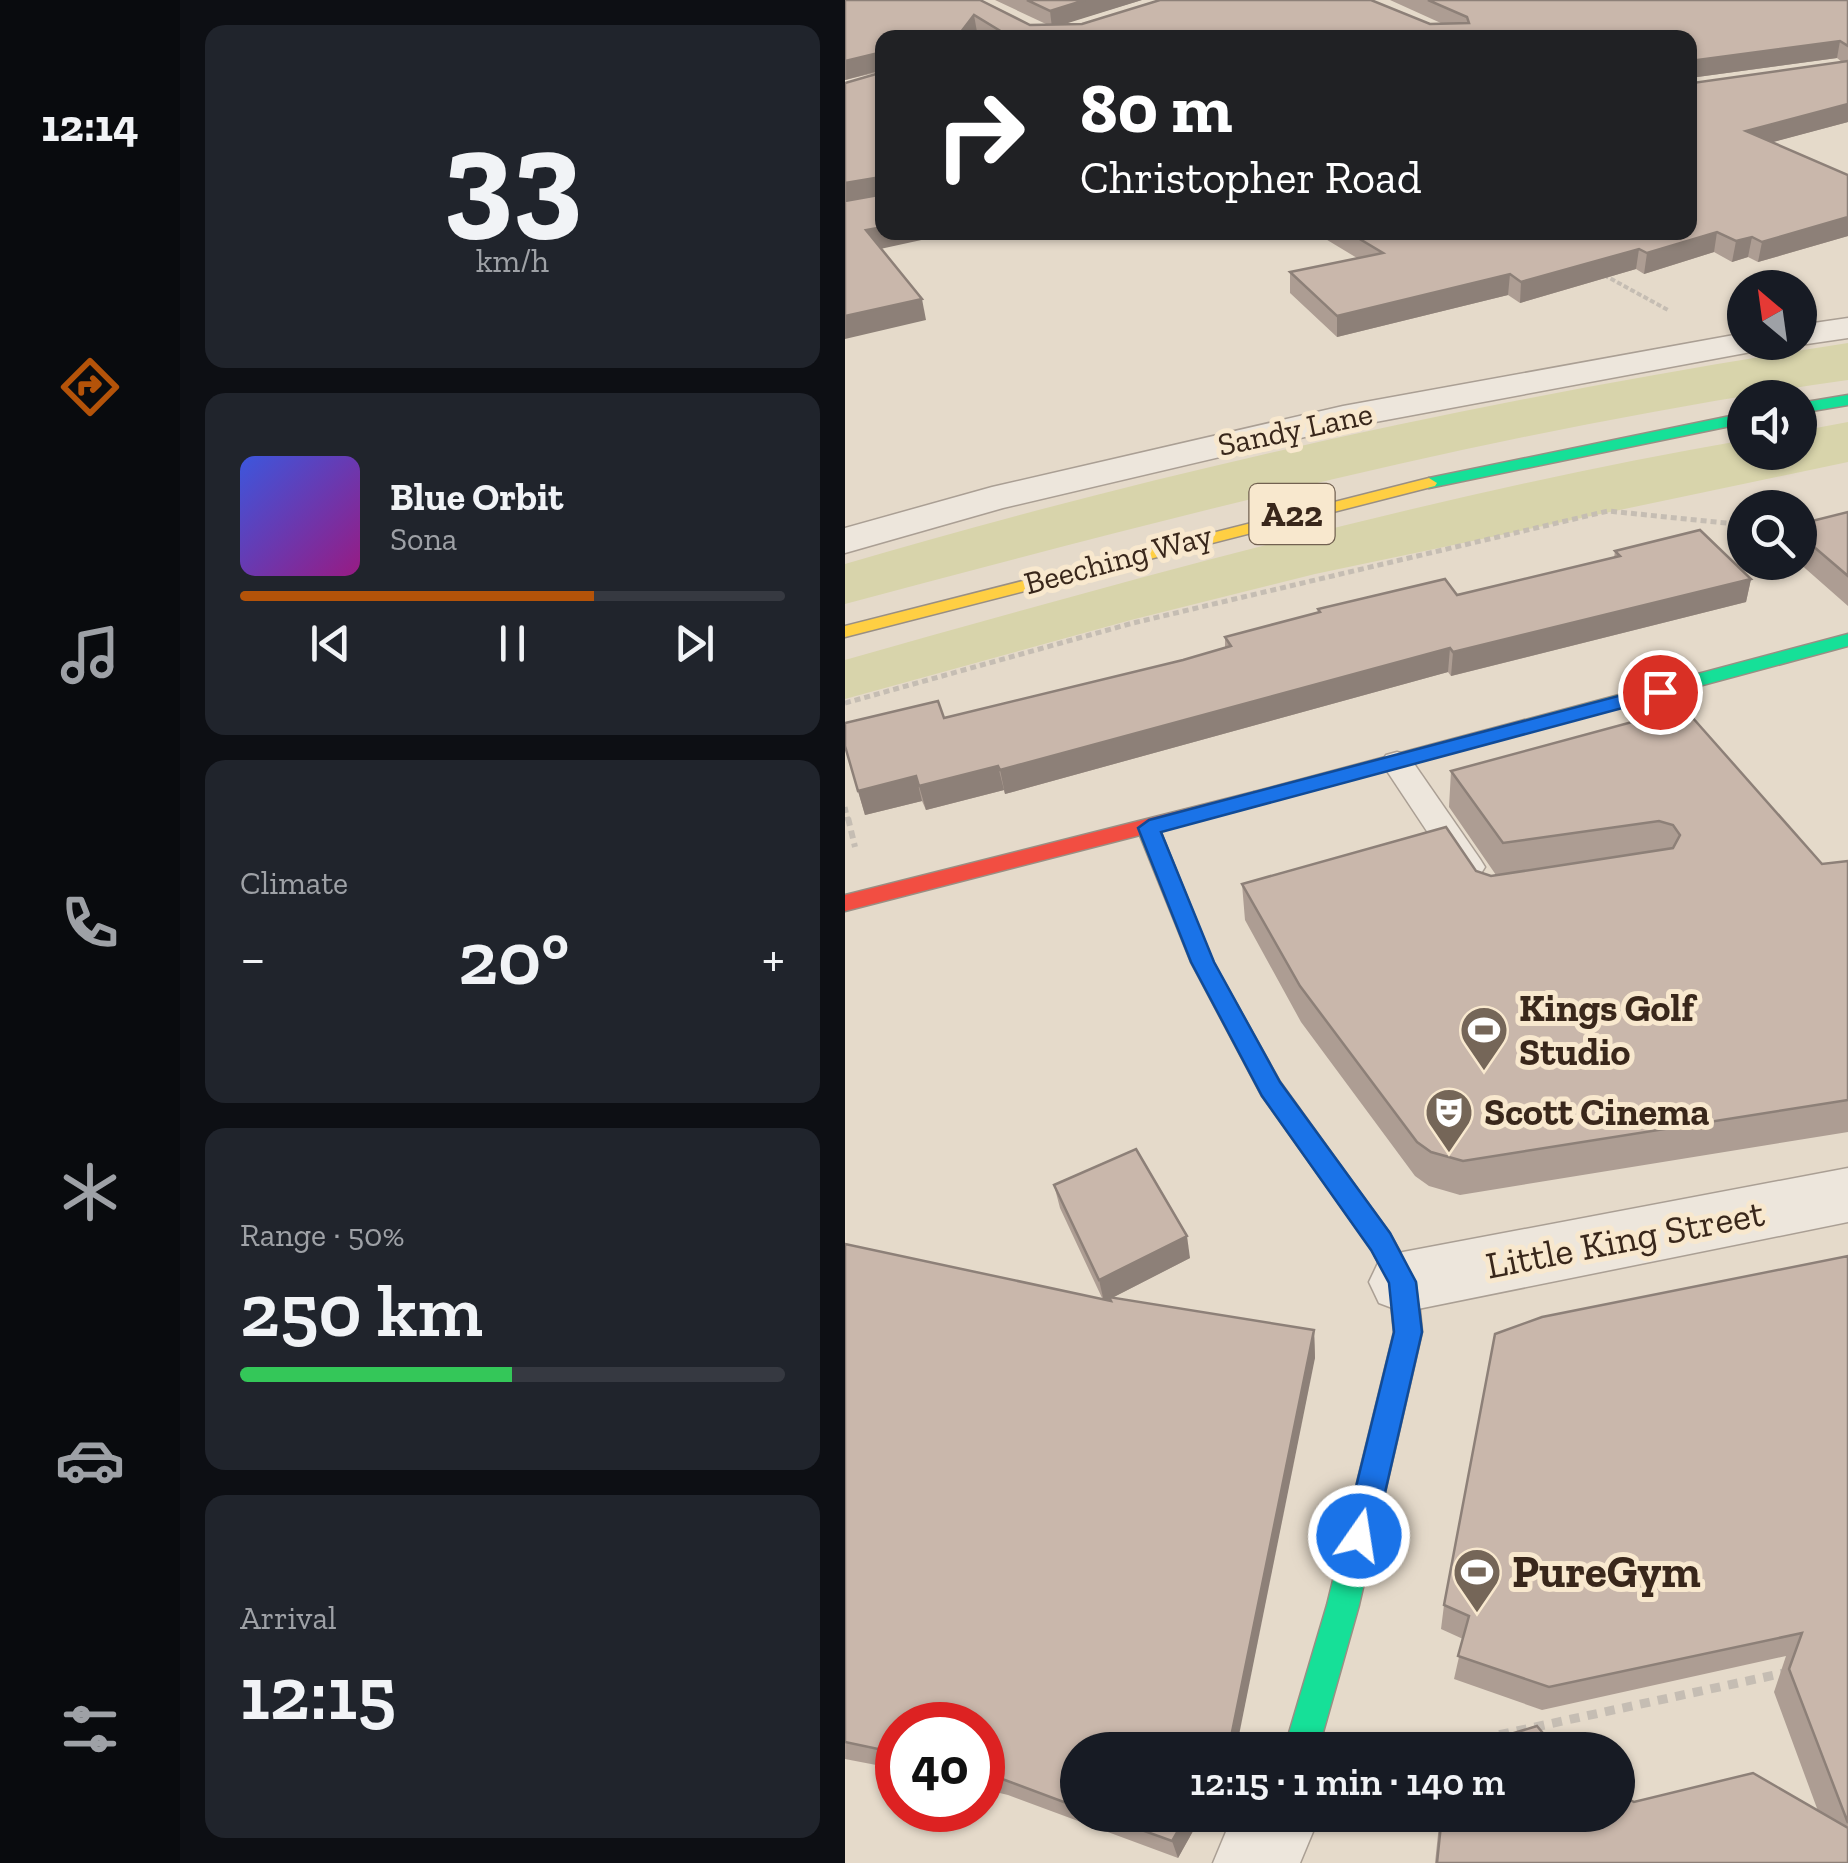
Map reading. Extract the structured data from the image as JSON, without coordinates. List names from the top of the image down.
{
  "streets": {
    "main road": ["A22", "Beeching Way"],
    "street": ["Sandy Lane", "Little King Street"]
  },
  "places": {
    "sports": ["Kings Golf Studio", "PureGym"],
    "theatre": ["Scott Cinema"]
  },
  "north": "top left",
  "page": {
    "tabs": "12:14",
    "tile": [
      ["33", "km/h"],
      "Climate",
      ["Range · 50%", "250 km"],
      ["Arrival", "12:15"]
    ],
    "turn": ["80 m", "Christopher Road"],
    "song": ["Blue Orbit", "Sona"],
    "heat": ["−", "20°", "+"],
    "limit": "40",
    "trip": "12:15 · 1 min · 140 m"
  }
}
